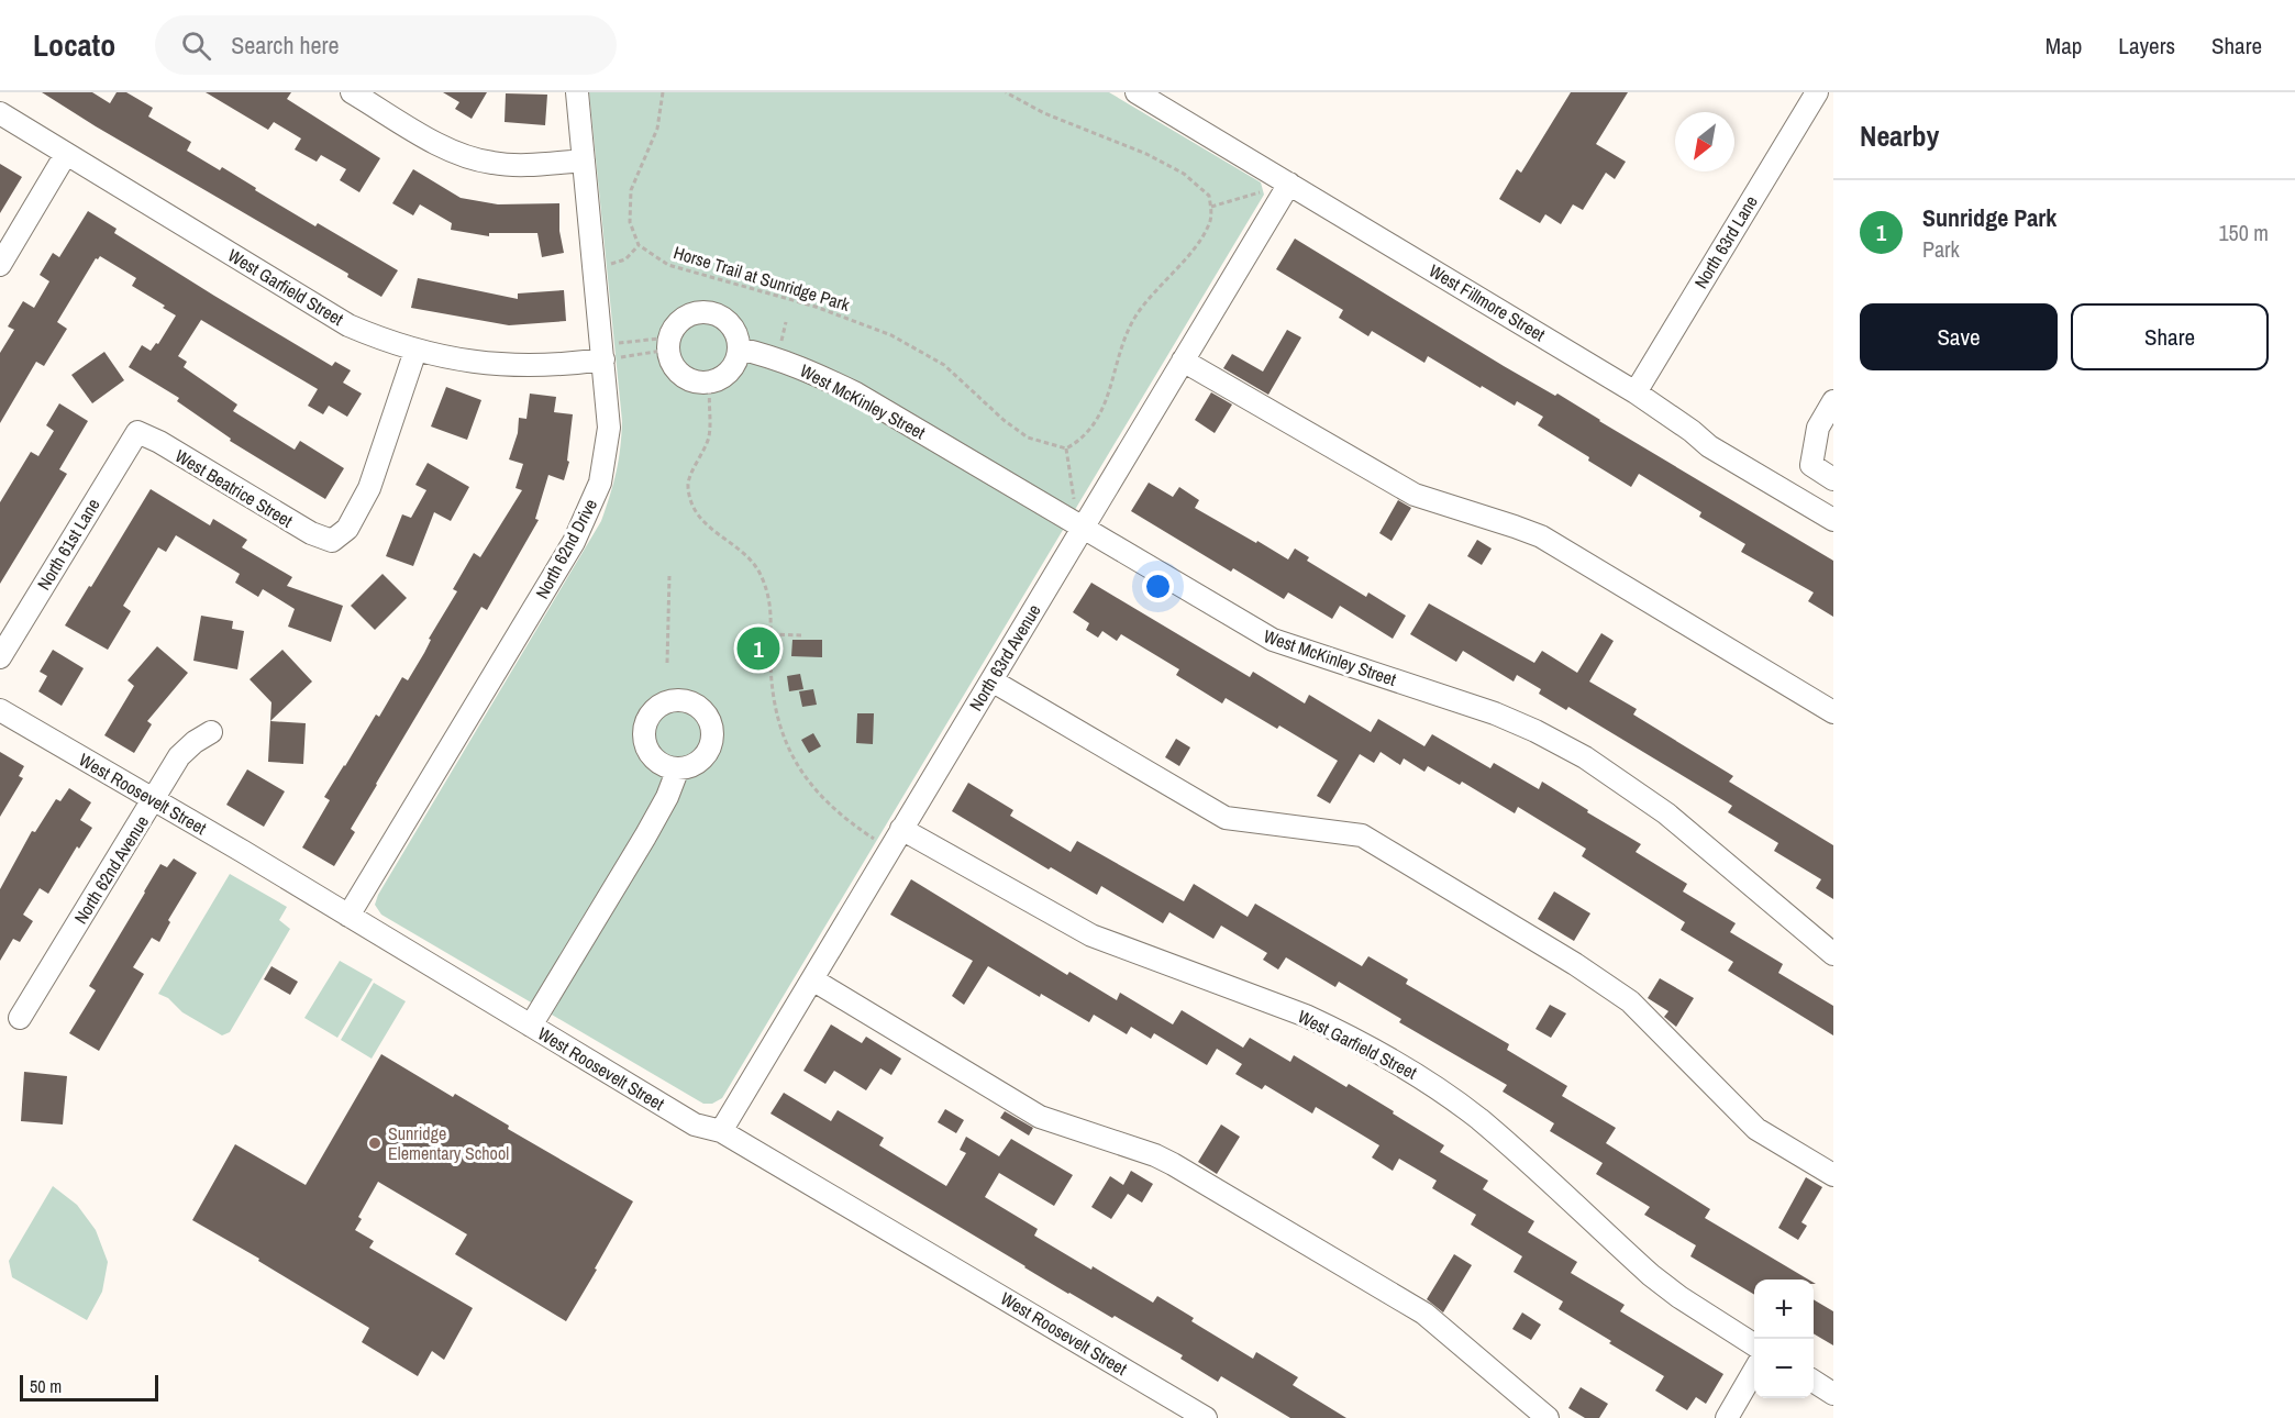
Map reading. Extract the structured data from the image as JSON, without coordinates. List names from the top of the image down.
{
  "streets": {
    "street": [
      "North 63rd Lane",
      "West Garfield Street",
      "West Fillmore Street",
      "West McKinley Street",
      "West Beatrice Street",
      "North 61st Lane",
      "North 62nd Drive",
      "North 63rd Avenue",
      "West Roosevelt Street",
      "North 62nd Avenue"
    ],
    "path": ["Horse Trail at Sunridge Park"]
  },
  "crossings": [
    ["North 63rd Lane", "West Fillmore Street"],
    ["West Garfield Street", "West Beatrice Street"],
    ["West Garfield Street", "North 62nd Drive"],
    ["West Garfield Street", "North 63rd Avenue"],
    ["West Fillmore Street", "North 63rd Avenue"],
    ["West McKinley Street", "North 63rd Avenue"],
    ["West Beatrice Street", "North 61st Lane"],
    ["North 62nd Drive", "West Roosevelt Street"],
    ["North 63rd Avenue", "West Roosevelt Street"],
    ["West Roosevelt Street", "North 62nd Avenue"]
  ],
  "places": ["Sunridge Elementary School"],
  "scale_bar": "50 m",
  "north": "bottom left",
  "page": {
    "header": "Locato",
    "search": "Search here",
    "nav": ["Map", "Layers", "Share"],
    "heading": "Nearby",
    "list": [
      {
        "mark": "1",
        "name": "Sunridge Park",
        "note": "Park",
        "value": "150 m"
      }
    ],
    "buttons": ["Save", "Share"],
    "pins": "1",
    "map_buttons": ["+", "−"],
    "scale": "50 m"
  }
}
